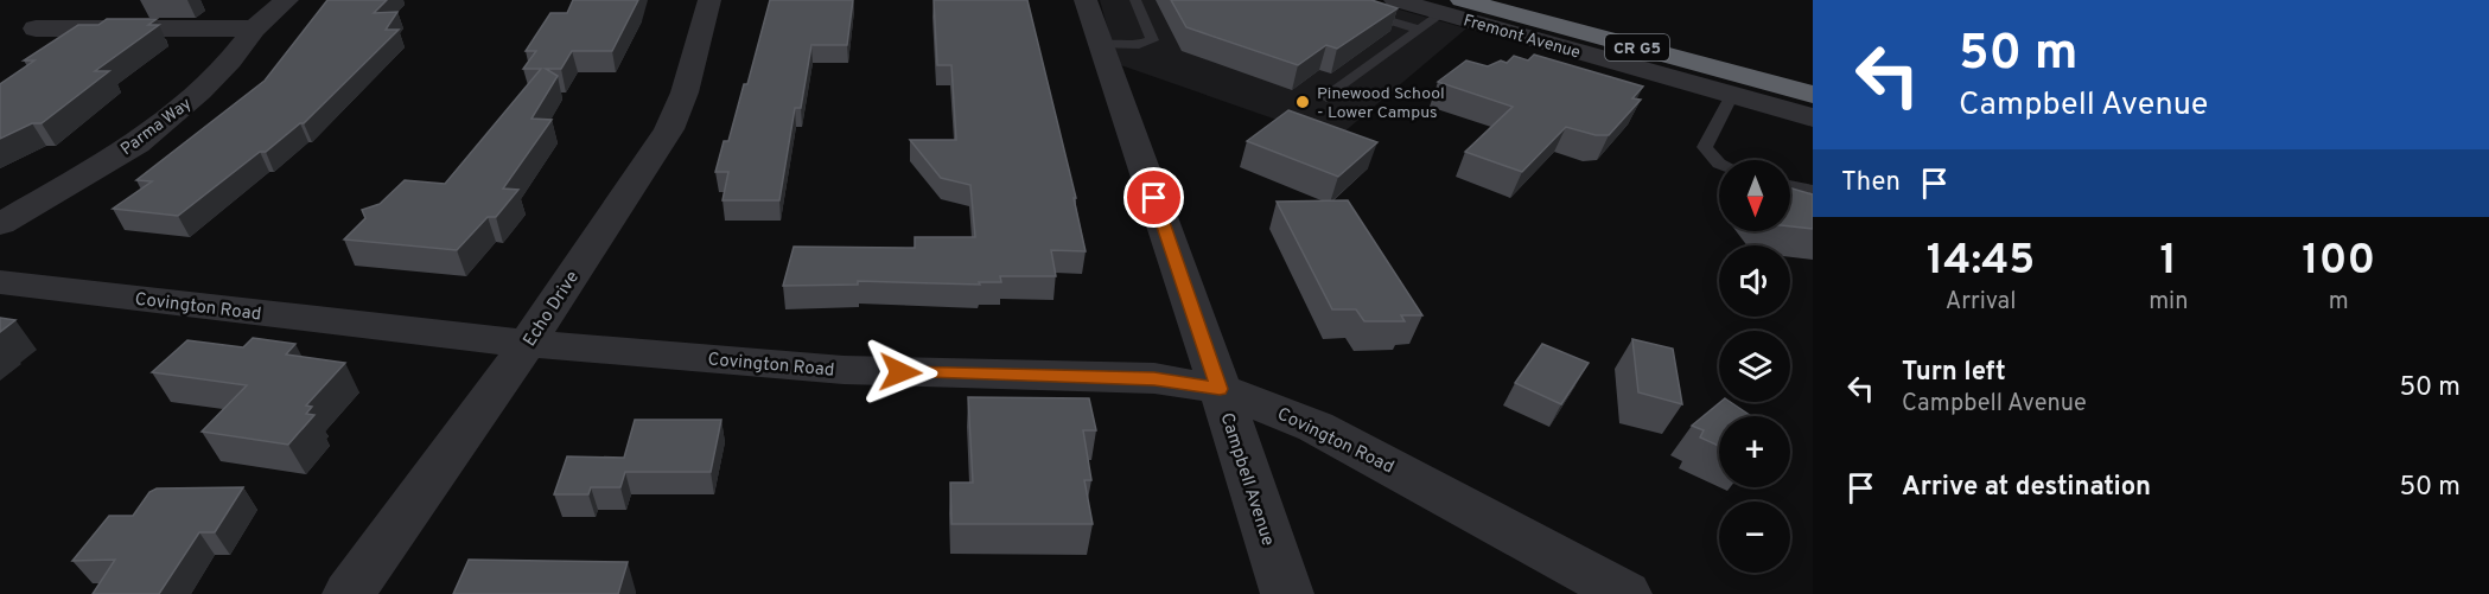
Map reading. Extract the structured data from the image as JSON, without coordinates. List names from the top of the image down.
{
  "streets": {
    "highway": ["CR G5"],
    "street": [
      "Fremont Avenue",
      "Parma Way",
      "Covington Road",
      "Echo Drive",
      "Campbell Avenue"
    ]
  },
  "crossings": [
    ["Fremont Avenue", "CR G5"],
    ["Covington Road", "Echo Drive"],
    ["Covington Road", "Campbell Avenue"]
  ],
  "places": ["Pinewood School - Lower Campus"],
  "north": "bottom",
  "page": {
    "turn": ["50 m", "Campbell Avenue"],
    "then": "Then",
    "map_buttons": ["+", "−"],
    "eta": [
      "14:45",
      "Arrival",
      "1",
      "min",
      "100",
      "m"
    ],
    "list": [
      {
        "name": "Turn left",
        "note": "Campbell Avenue",
        "value": "50 m"
      },
      {
        "name": "Arrive at destination",
        "value": "50 m"
      }
    ]
  }
}
